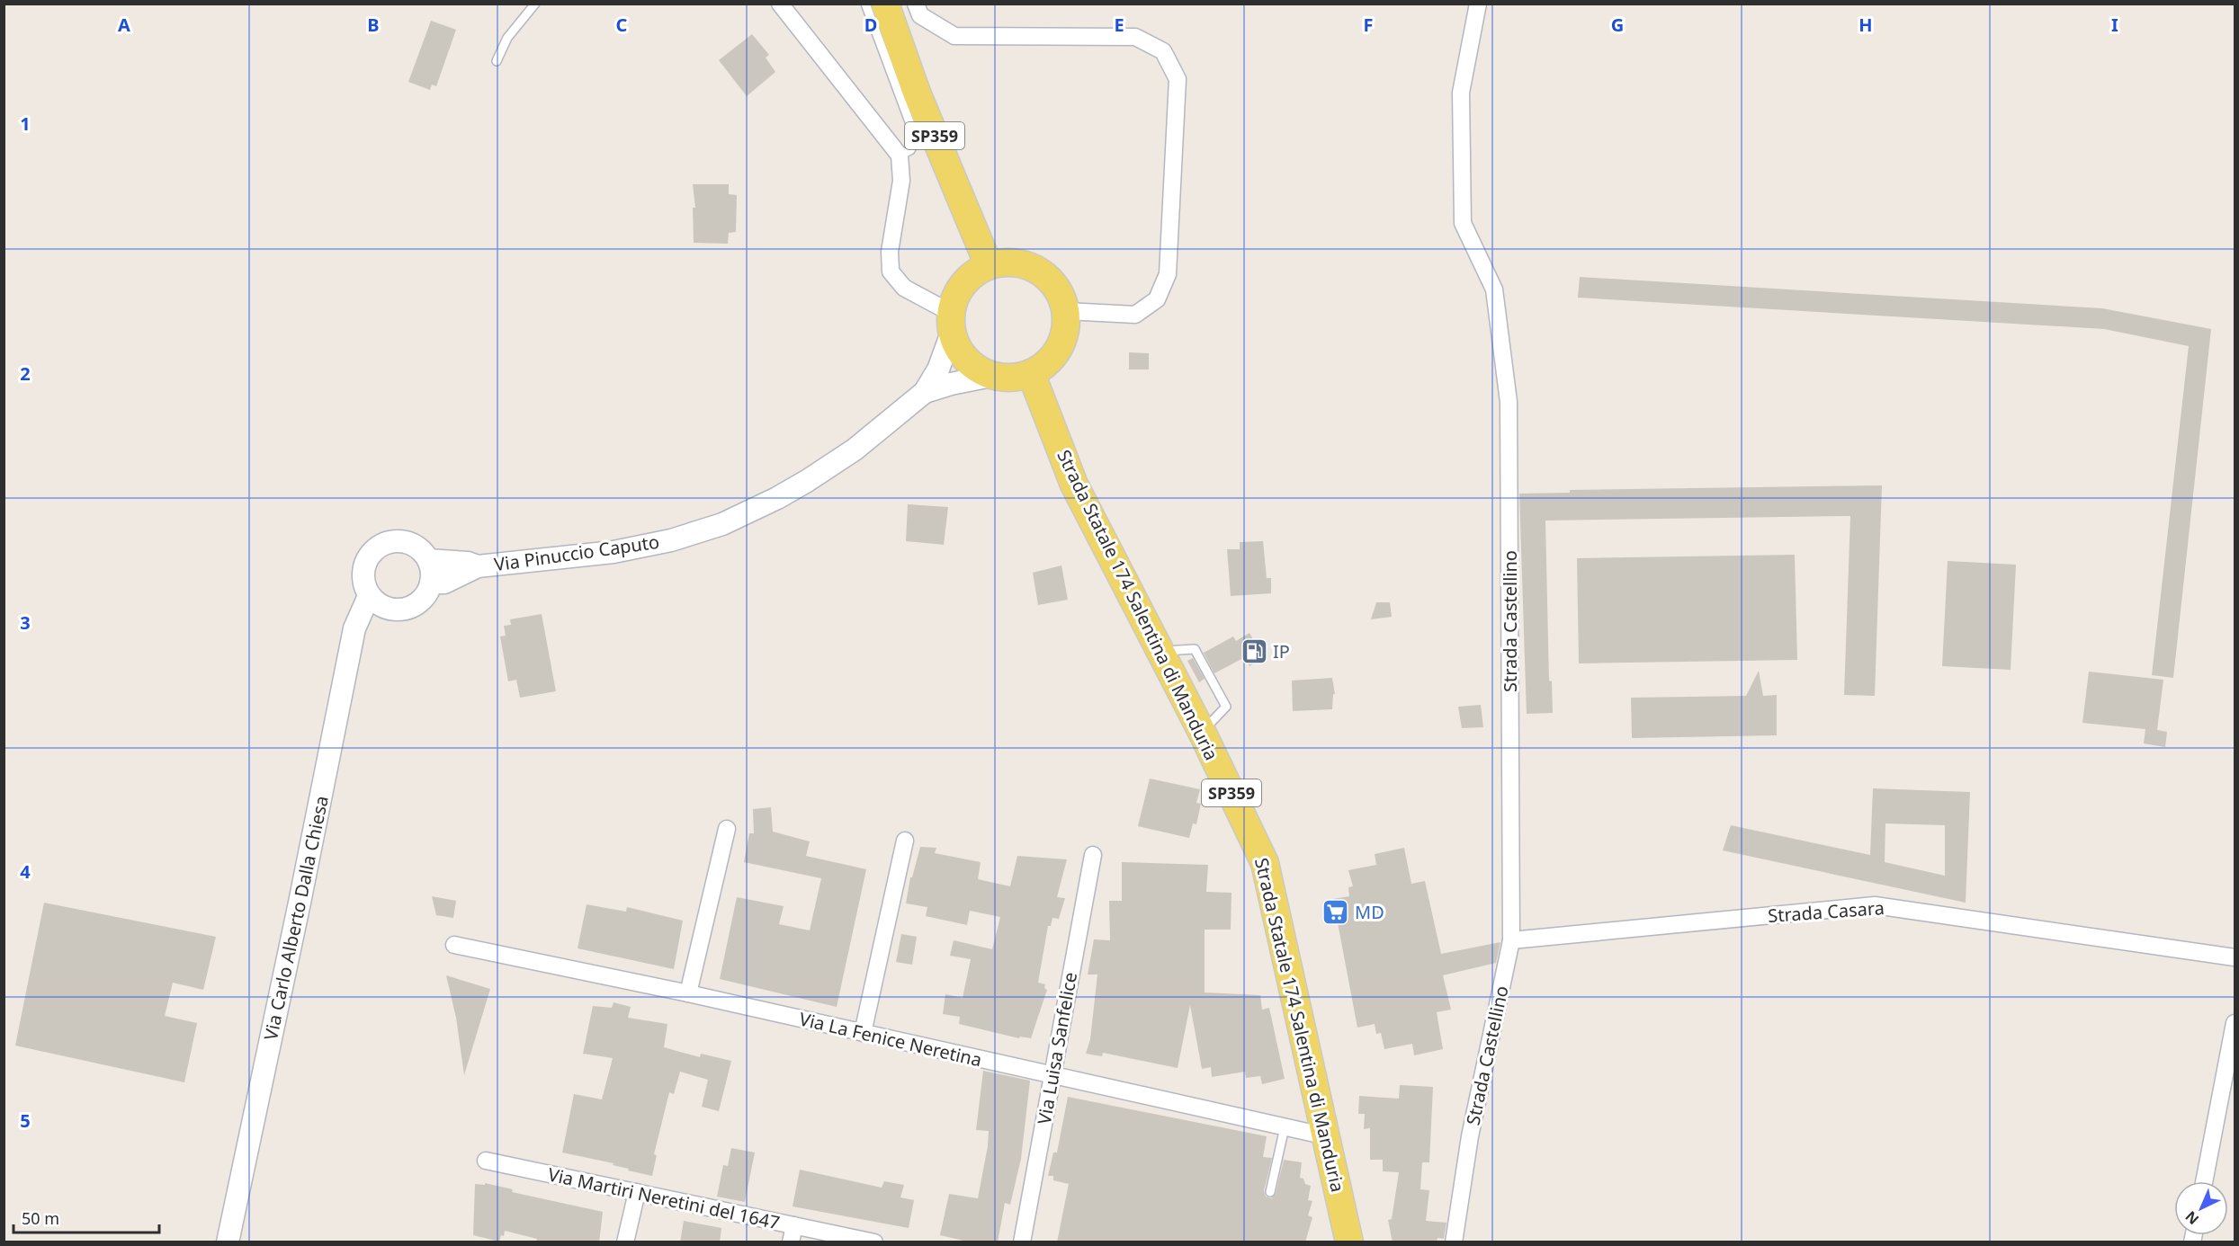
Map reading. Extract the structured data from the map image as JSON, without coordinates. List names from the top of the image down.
{
  "streets": {
    "main road": ["SP359", "Strada Statale 174 Salentina di Manduria"],
    "street": [
      "Via Pinuccio Caputo",
      "Strada Castellino",
      "Strada Casara",
      "Via Carlo Alberto Dalla Chiesa",
      "Via La Fenice Neretina",
      "Via Luisa Sanfelice",
      "Via Martiri Neretini del 1647"
    ]
  },
  "crossings": [
    ["SP359", "Strada Statale 174 Salentina di Manduria"],
    ["Via Pinuccio Caputo", "Via Carlo Alberto Dalla Chiesa"],
    ["Strada Statale 174 Salentina di Manduria", "Via La Fenice Neretina"],
    ["Strada Castellino", "Strada Casara"],
    ["Via La Fenice Neretina", "Via Luisa Sanfelice"]
  ],
  "places": {
    "fuel station": ["IP"],
    "supermarket": ["MD"]
  },
  "scale_bar": "50 m",
  "north": "bottom left",
  "grid": {
    "columns": [
      "A",
      "B",
      "C",
      "D",
      "E",
      "F",
      "G",
      "H",
      "I"
    ],
    "rows": [
      "1",
      "2",
      "3",
      "4",
      "5"
    ]
  }
}
